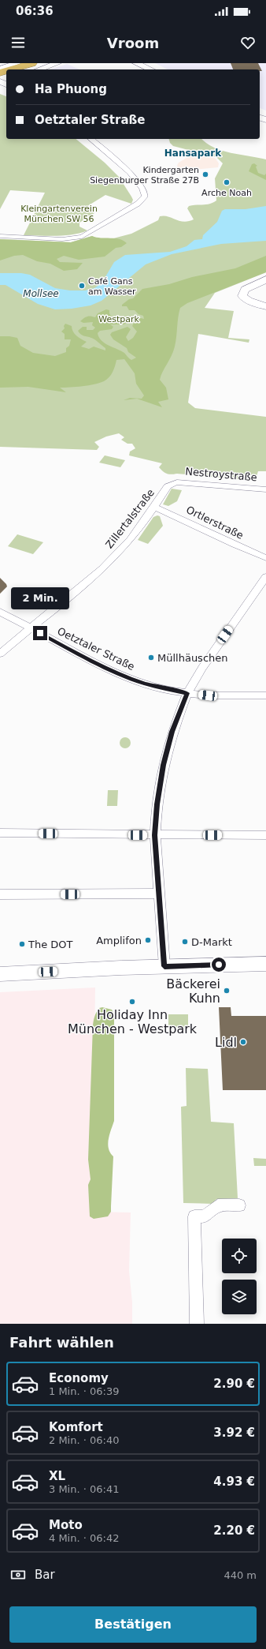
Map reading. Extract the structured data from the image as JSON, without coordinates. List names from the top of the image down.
{
  "streets": {
    "street": [
      "Nestroystraße",
      "Zillertalstraße",
      "Ortlerstraße",
      "Oetztaler Straße"
    ]
  },
  "crossings": [
    ["Nestroystraße", "Zillertalstraße"],
    ["Zillertalstraße", "Ortlerstraße"],
    ["Zillertalstraße", "Oetztaler Straße"]
  ],
  "districts": ["Hansapark"],
  "water": ["Mollsee"],
  "parks": ["Kleingartenverein München SW 56", "Westpark"],
  "places": [
    "Kindergarten Siegenburger Straße 27B",
    "Arche Noah",
    "Café Gans am Wasser",
    "Müllhäuschen",
    "Amplifon",
    "D-Markt",
    "The DOT",
    "Bäckerei Kuhn",
    "Holiday Inn München - Westpark",
    "Lidl"
  ],
  "page": {
    "status": "06:36",
    "header": "Vroom",
    "banner": ["Ha Phuong", "Oetztaler Straße"],
    "bubble": "2 Min.",
    "heading": "Fahrt wählen",
    "list": [
      {
        "name": "Economy",
        "note": "1 Min. · 06:39",
        "value": "2.90 €"
      },
      {
        "name": "Komfort",
        "note": "2 Min. · 06:40",
        "value": "3.92 €"
      },
      {
        "name": "XL",
        "note": "3 Min. · 06:41",
        "value": "4.93 €"
      },
      {
        "name": "Moto",
        "note": "4 Min. · 06:42",
        "value": "2.20 €"
      }
    ],
    "pay": ["Bar", "440 m"],
    "buttons": "Bestätigen"
  }
}
